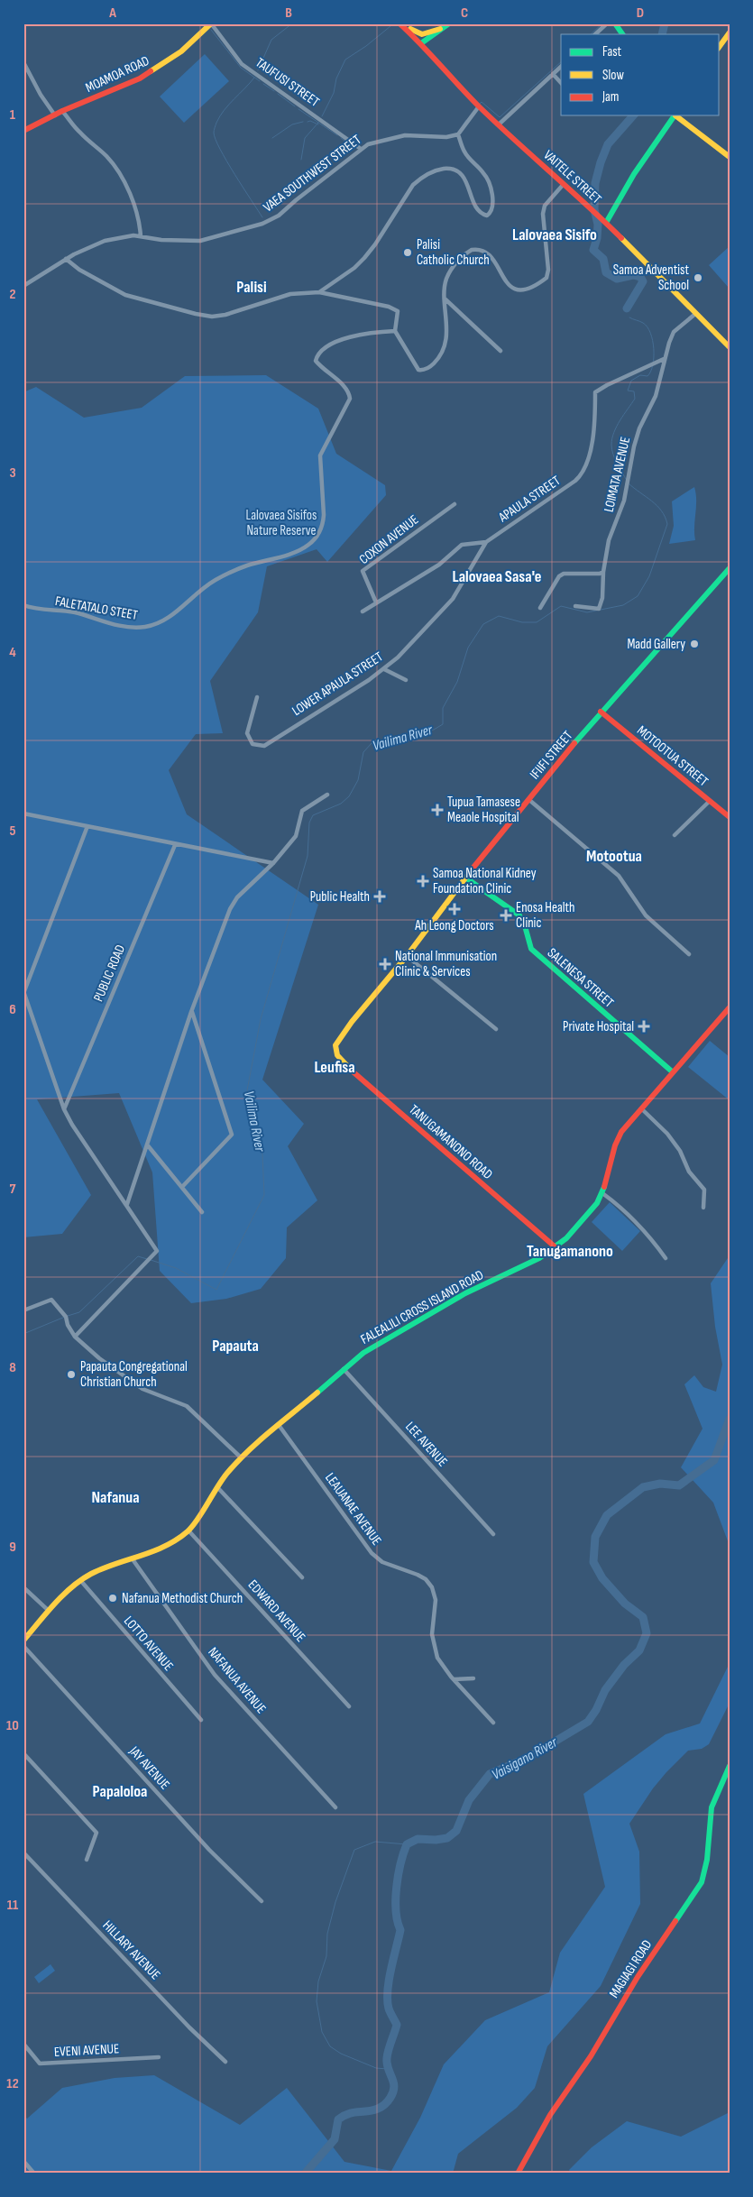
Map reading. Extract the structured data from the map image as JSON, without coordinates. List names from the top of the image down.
{
  "streets": {
    "main road": [
      "MOAMOA ROAD",
      "VAITELE STREET",
      "IFIIFI STREET",
      "MOTOOTUA STREET",
      "SALENESA STREET",
      "TANUGAMANONO ROAD",
      "FALEALILI CROSS ISLAND ROAD",
      "MAGIAGI ROAD"
    ],
    "street": [
      "TAUFUSI STREET",
      "VAEA SOUTHWEST STREET",
      "LOIMATA AVENUE",
      "APAULA STREET",
      "COXON AVENUE",
      "FALETATALO STEET",
      "LOWER APAULA STREET",
      "PUBLIC ROAD",
      "LEE AVENUE",
      "LEAUANAE AVENUE",
      "EDWARD AVENUE",
      "LOTTO AVENUE",
      "NAFANUA AVENUE",
      "JAY AVENUE",
      "HILLARY AVENUE",
      "EVENI AVENUE"
    ]
  },
  "crossings": [
    ["MOAMOA ROAD", "TAUFUSI STREET"],
    ["TAUFUSI STREET", "VAEA SOUTHWEST STREET"],
    ["VAITELE STREET", "LOIMATA AVENUE"],
    ["LOIMATA AVENUE", "APAULA STREET"],
    ["APAULA STREET", "COXON AVENUE"],
    ["APAULA STREET", "LOWER APAULA STREET"],
    ["IFIIFI STREET", "MOTOOTUA STREET"],
    ["IFIIFI STREET", "SALENESA STREET"],
    ["IFIIFI STREET", "TANUGAMANONO ROAD"],
    ["SALENESA STREET", "FALEALILI CROSS ISLAND ROAD"],
    ["TANUGAMANONO ROAD", "FALEALILI CROSS ISLAND ROAD"],
    ["FALEALILI CROSS ISLAND ROAD", "LEE AVENUE"],
    ["FALEALILI CROSS ISLAND ROAD", "LEAUANAE AVENUE"],
    ["FALEALILI CROSS ISLAND ROAD", "EDWARD AVENUE"],
    ["FALEALILI CROSS ISLAND ROAD", "LOTTO AVENUE"],
    ["FALEALILI CROSS ISLAND ROAD", "NAFANUA AVENUE"]
  ],
  "districts": [
    "Lalovaea Sisifo",
    "Palisi",
    "Lalovaea Sasa'e",
    "Motootua",
    "Leufisa",
    "Tanugamanono",
    "Papauta",
    "Nafanua",
    "Papaloloa"
  ],
  "water": ["Vailima River", "Vaisigano River"],
  "parks": ["Lalovaea Sisifos Nature Reserve"],
  "places": {
    "other": [
      "Palisi Catholic Church",
      "Samoa Adventist School",
      "Madd Gallery",
      "Papauta Congregational Christian Church",
      "Nafanua Methodist Church"
    ],
    "health": [
      "Tupua Tamasese Meaole Hospital",
      "Samoa National Kidney Foundation Clinic",
      "Public Health",
      "Ah Leong Doctors",
      "Enosa Health Clinic",
      "National Immunisation Clinic & Services",
      "Private Hospital"
    ]
  },
  "legend": ["Fast", "Slow", "Jam"],
  "grid": {
    "columns": [
      "A",
      "B",
      "C",
      "D"
    ],
    "rows": [
      "1",
      "2",
      "3",
      "4",
      "5",
      "6",
      "7",
      "8",
      "9",
      "10",
      "11",
      "12"
    ]
  }
}
